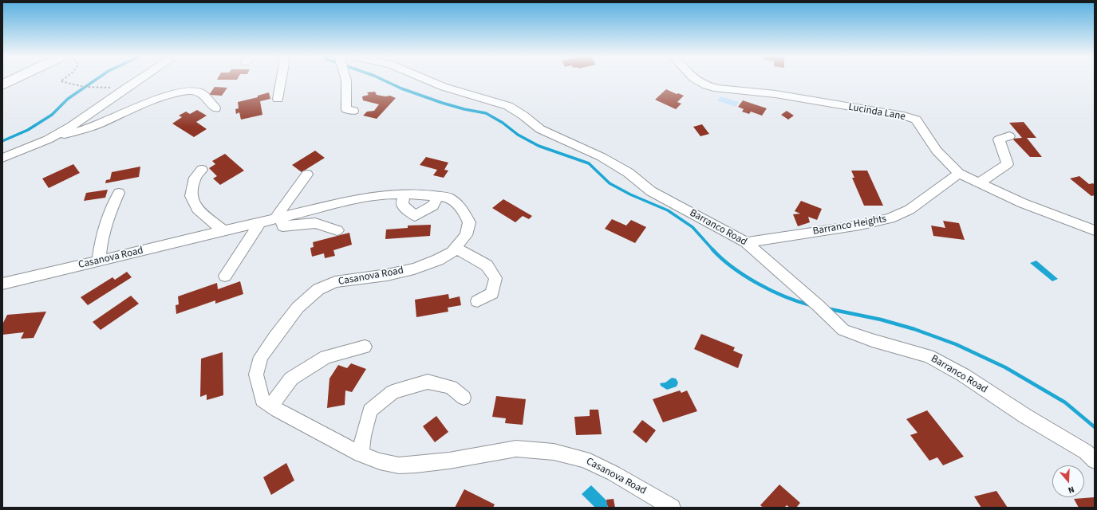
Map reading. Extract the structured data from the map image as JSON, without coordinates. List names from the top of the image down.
{
  "streets": {
    "street": [
      "Lucinda Lane",
      "Barranco Heights",
      "Barranco Road",
      "Casanova Road"
    ]
  },
  "crossings": [
    ["Lucinda Lane", "Barranco Heights"],
    ["Barranco Heights", "Barranco Road"]
  ],
  "north": "bottom"
}
